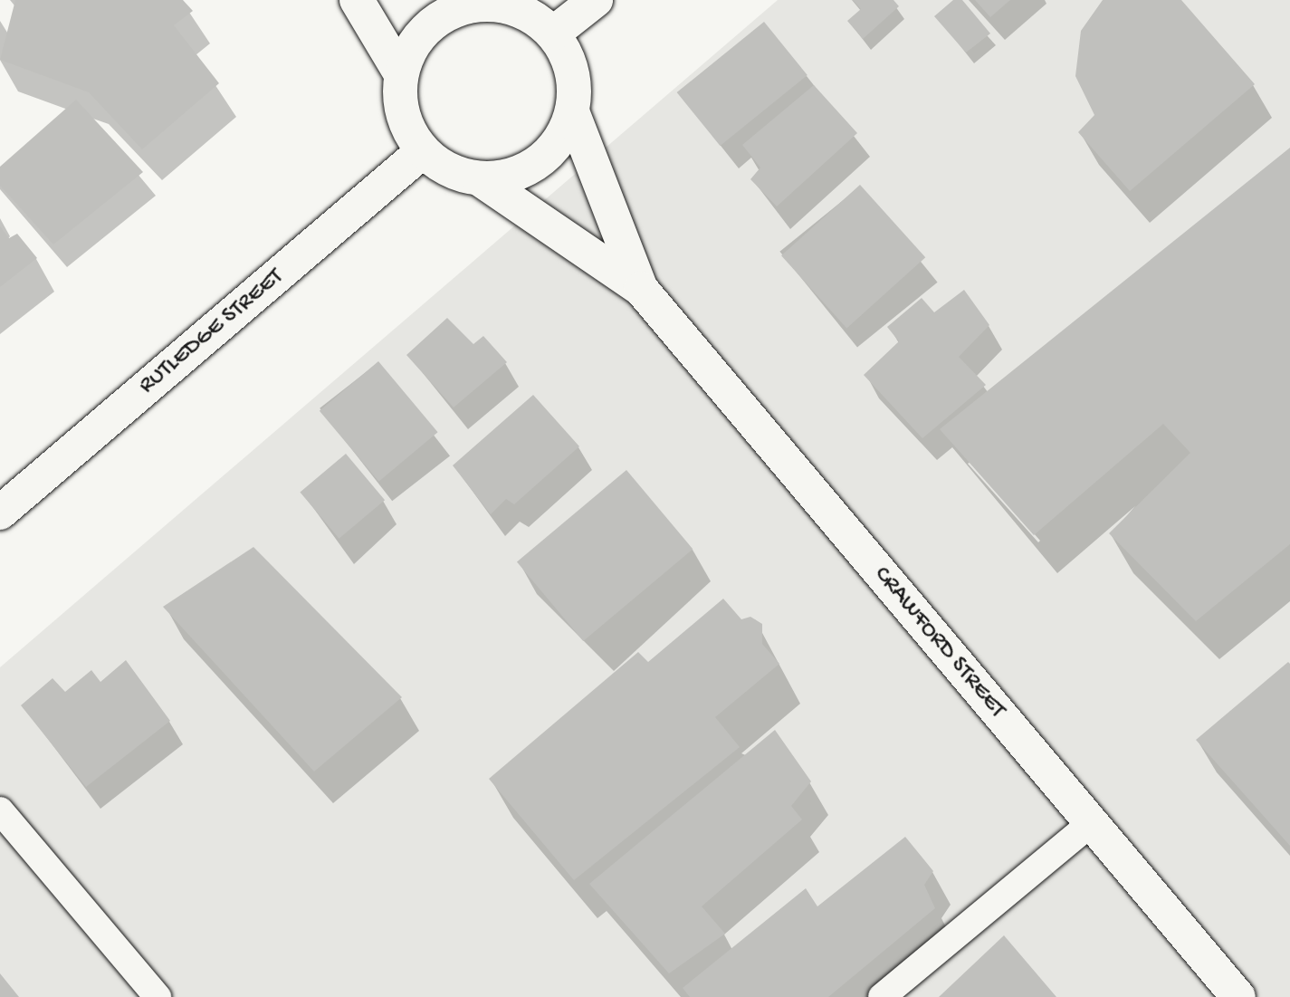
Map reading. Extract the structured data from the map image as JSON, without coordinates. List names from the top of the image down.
{
  "streets": {
    "street": ["RUTLEDGE STREET", "CRAWFORD STREET"]
  },
  "crossings": [
    ["RUTLEDGE STREET", "CRAWFORD STREET"]
  ]
}
